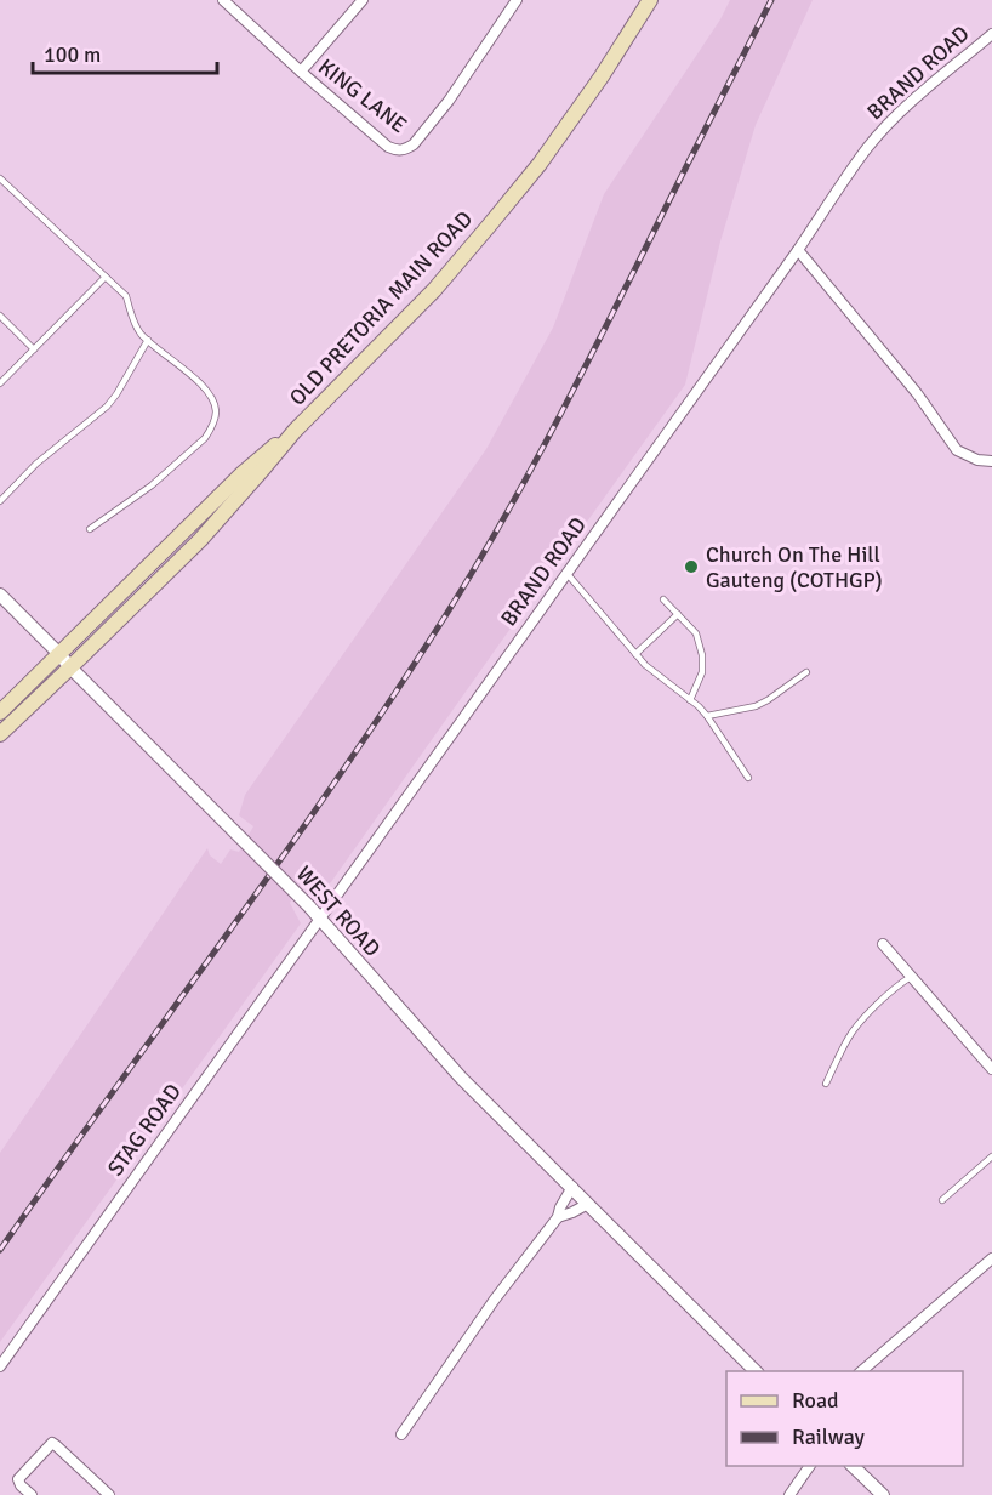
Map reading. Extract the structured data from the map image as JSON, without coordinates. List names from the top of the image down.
{
  "streets": {
    "main road": ["OLD PRETORIA MAIN ROAD"],
    "street": [
      "BRAND ROAD",
      "KING LANE",
      "WEST ROAD",
      "STAG ROAD"
    ]
  },
  "crossings": [
    ["BRAND ROAD", "WEST ROAD"],
    ["BRAND ROAD", "STAG ROAD"],
    ["OLD PRETORIA MAIN ROAD", "WEST ROAD"],
    ["WEST ROAD", "STAG ROAD"]
  ],
  "places": ["Church On The Hill Gauteng (COTHGP)"],
  "legend": ["Road", "Railway"],
  "scale_bar": "100 m"
}
